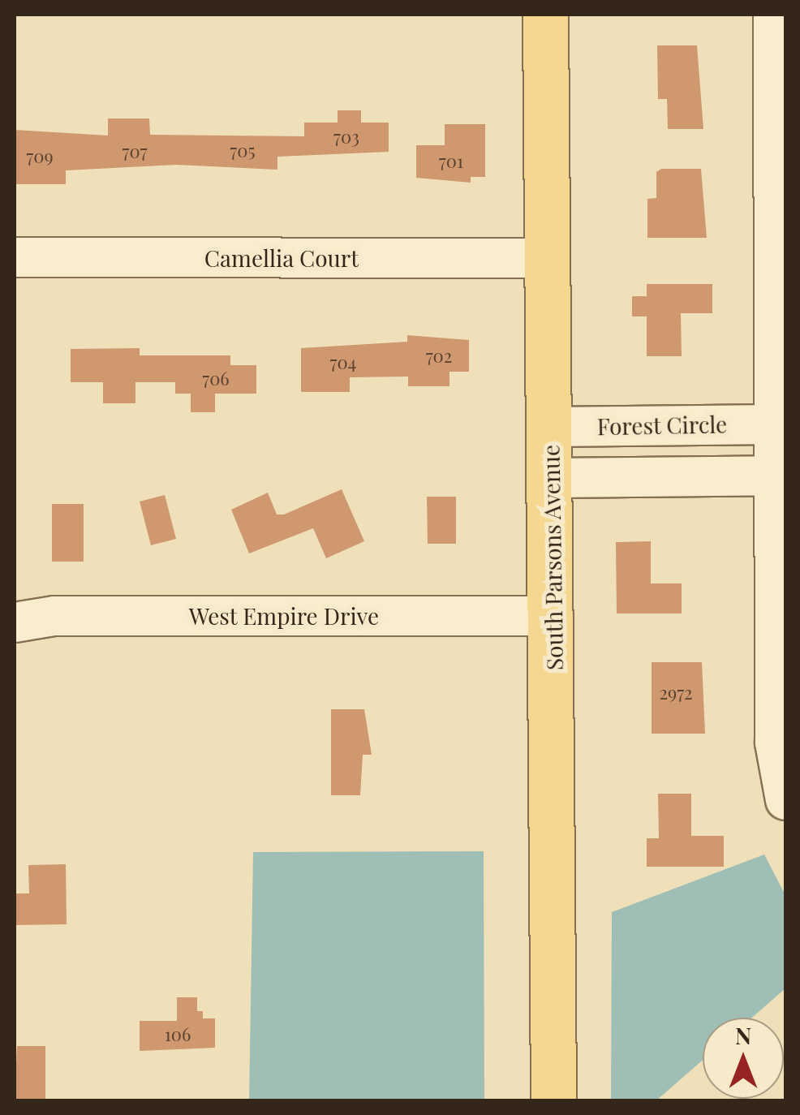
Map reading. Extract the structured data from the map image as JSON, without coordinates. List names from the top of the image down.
{
  "streets": {
    "main road": ["South Parsons Avenue"],
    "street": ["Camellia Court", "Forest Circle", "West Empire Drive"]
  },
  "crossings": [
    ["Camellia Court", "South Parsons Avenue"],
    ["Forest Circle", "South Parsons Avenue"],
    ["South Parsons Avenue", "West Empire Drive"]
  ],
  "house_numbers": [
    "703",
    "705",
    "707",
    "709",
    "701",
    "702",
    "704",
    "706",
    "2972",
    "106"
  ],
  "north": "top"
}
